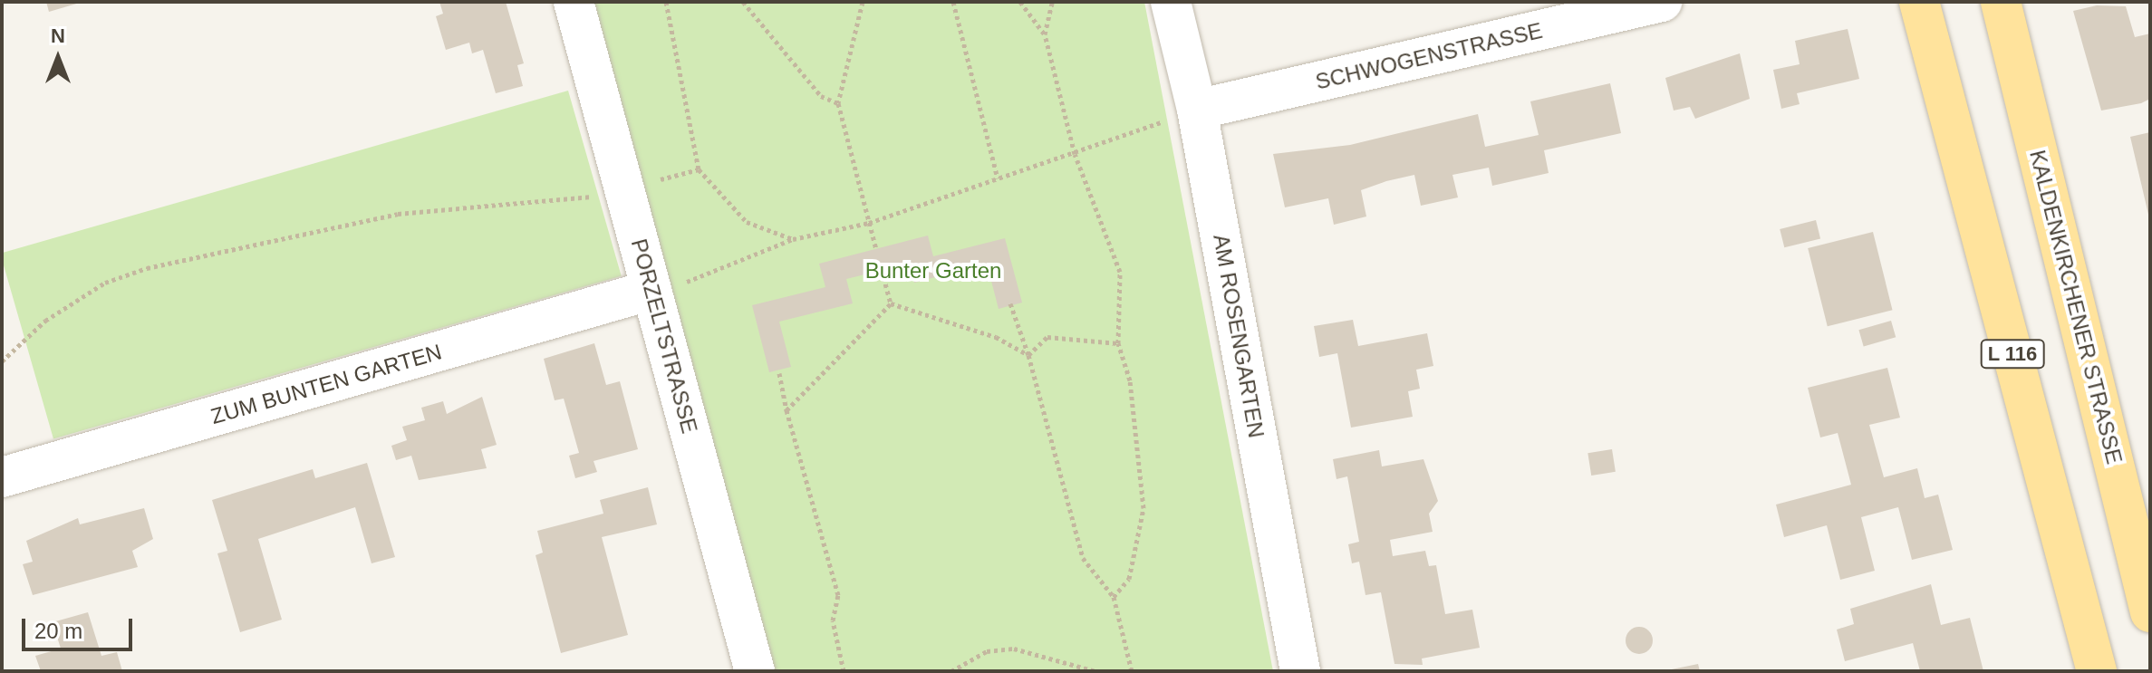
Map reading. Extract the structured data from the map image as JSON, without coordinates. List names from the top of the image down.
{
  "streets": {
    "main road": ["KALDENKIRCHENER STRASSE", "L 116"],
    "street": [
      "SCHWOGENSTRASSE",
      "PORZELTSTRASSE",
      "AM ROSENGARTEN",
      "ZUM BUNTEN GARTEN"
    ]
  },
  "crossings": [
    ["SCHWOGENSTRASSE", "AM ROSENGARTEN"],
    ["PORZELTSTRASSE", "ZUM BUNTEN GARTEN"]
  ],
  "parks": ["Bunter Garten"],
  "scale_bar": "20 m",
  "north": "top"
}
